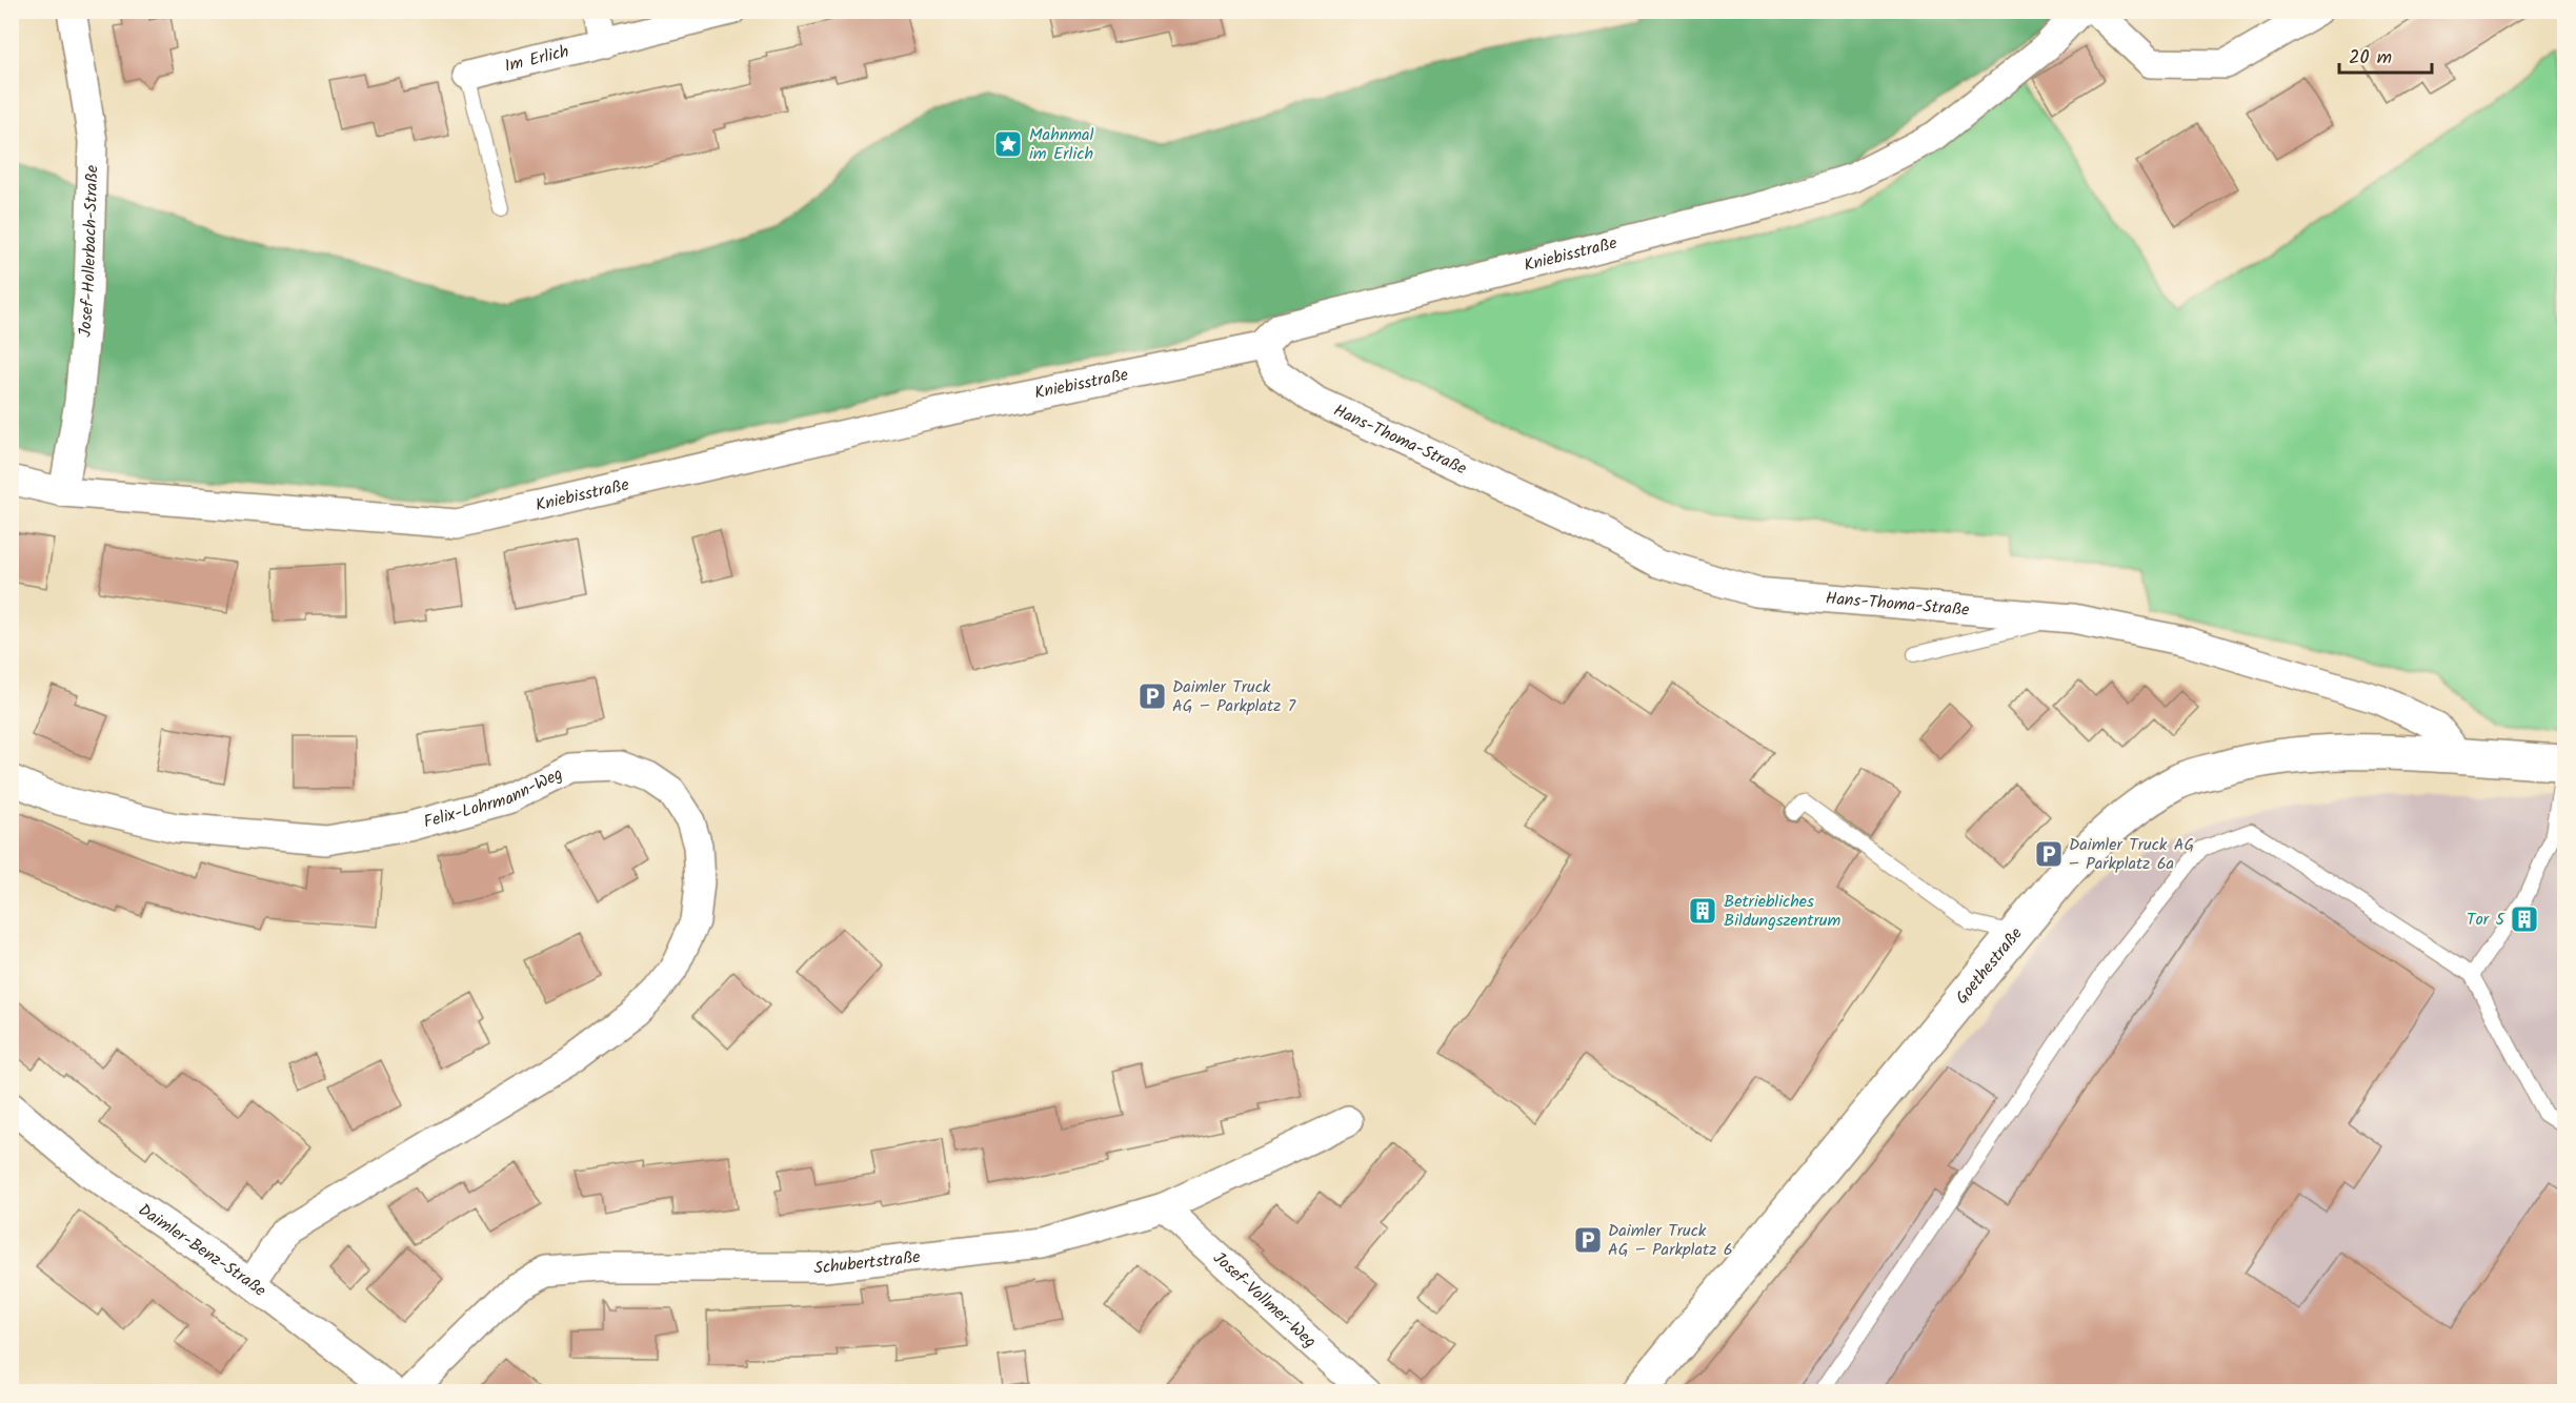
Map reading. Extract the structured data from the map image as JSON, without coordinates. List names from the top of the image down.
{
  "streets": {
    "street": [
      "Im Erlich",
      "Josef-Hollerbach-Straße",
      "Kniebisstraße",
      "Hans-Thoma-Straße",
      "Felix-Lohrmann-Weg",
      "Goethestraße",
      "Daimler-Benz-Straße",
      "Schubertstraße",
      "Josef-Vollmer-Weg"
    ]
  },
  "crossings": [
    ["Josef-Hollerbach-Straße", "Kniebisstraße"],
    ["Kniebisstraße", "Hans-Thoma-Straße"],
    ["Hans-Thoma-Straße", "Goethestraße"],
    ["Felix-Lohrmann-Weg", "Daimler-Benz-Straße"],
    ["Schubertstraße", "Josef-Vollmer-Weg"]
  ],
  "places": {
    "place": ["Mahnmal im Erlich"],
    "parking": ["Daimler Truck AG − Parkplatz 7", "Daimler Truck AG − Parkplatz 6a", "Daimler Truck AG − Parkplatz 6"],
    "building": ["Betriebliches Bildungszentrum", "Tor 5"]
  },
  "scale_bar": "20 m"
}
